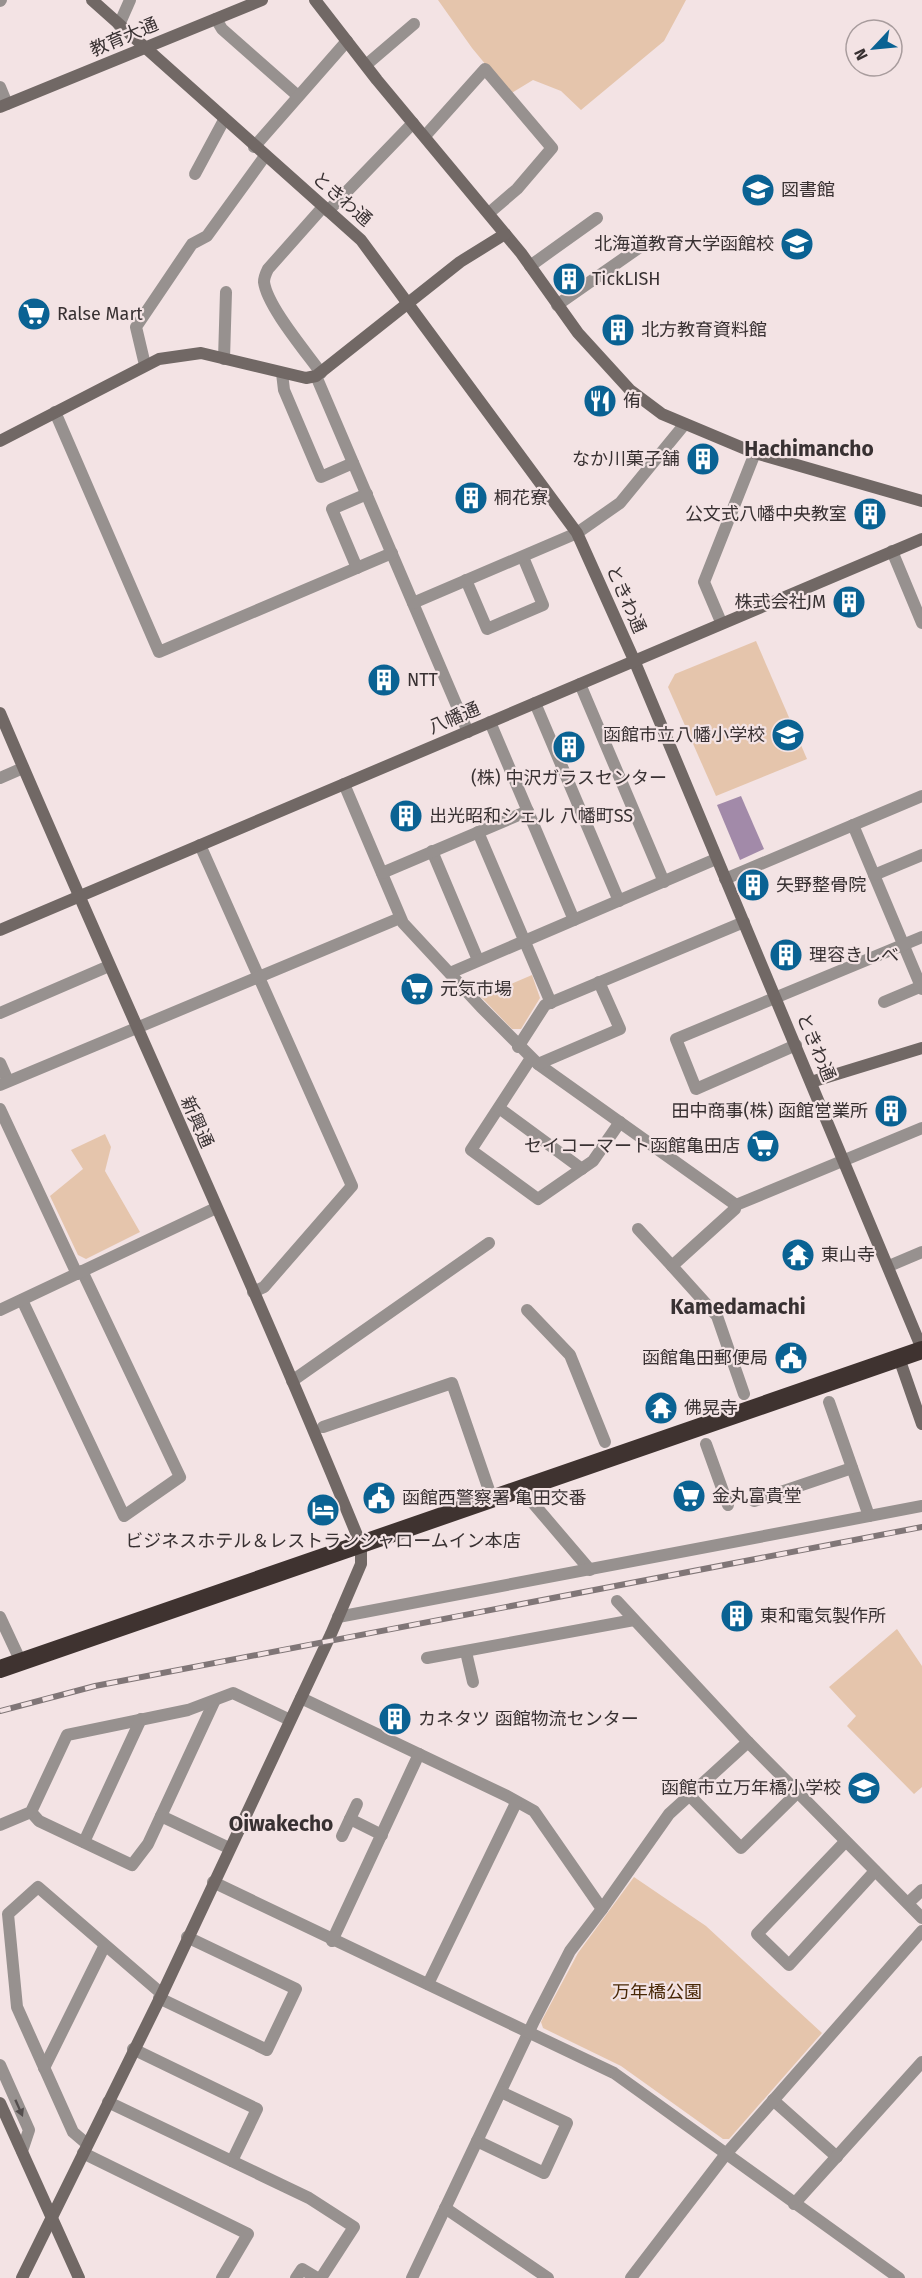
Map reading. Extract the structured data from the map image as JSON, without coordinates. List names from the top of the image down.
{
  "streets": {
    "street": [
      "教育大通",
      "ときわ通",
      "八幡通",
      "新興通"
    ]
  },
  "crossings": [
    ["教育大通", "ときわ通"],
    ["ときわ通", "八幡通"],
    ["八幡通", "新興通"]
  ],
  "districts": ["Hachimancho", "Kamedamachi", "Oiwakecho"],
  "parks": ["万年橋公園"],
  "places": {
    "school or university": [
      "図書館",
      "北海道教育大学函館校",
      "函館市立八幡小学校",
      "函館市立万年橋小学校"
    ],
    "building": [
      "TickLISH",
      "北方教育資料館",
      "なか川菓子舗",
      "桐花寮",
      "公文式八幡中央教室",
      "株式会社JM",
      "NTT",
      "(株) 中沢ガラスセンター",
      "出光昭和シェル 八幡町SS",
      "矢野整骨院",
      "理容きしべ",
      "田中商事(株) 函館営業所",
      "東和電気製作所",
      "カネタツ 函館物流センター"
    ],
    "supermarket": [
      "Ralse Mart",
      "元気市場",
      "セイコーマート函館亀田店",
      "金丸富貴堂"
    ],
    "restaurant": ["侑"],
    "temple": ["東山寺", "佛晃寺"],
    "public building": ["函館亀田郵便局", "函館西警察署 亀田交番"],
    "hotel": ["ビジネスホテル＆レストランシャロームイン本店"]
  },
  "north": "bottom left"
}
